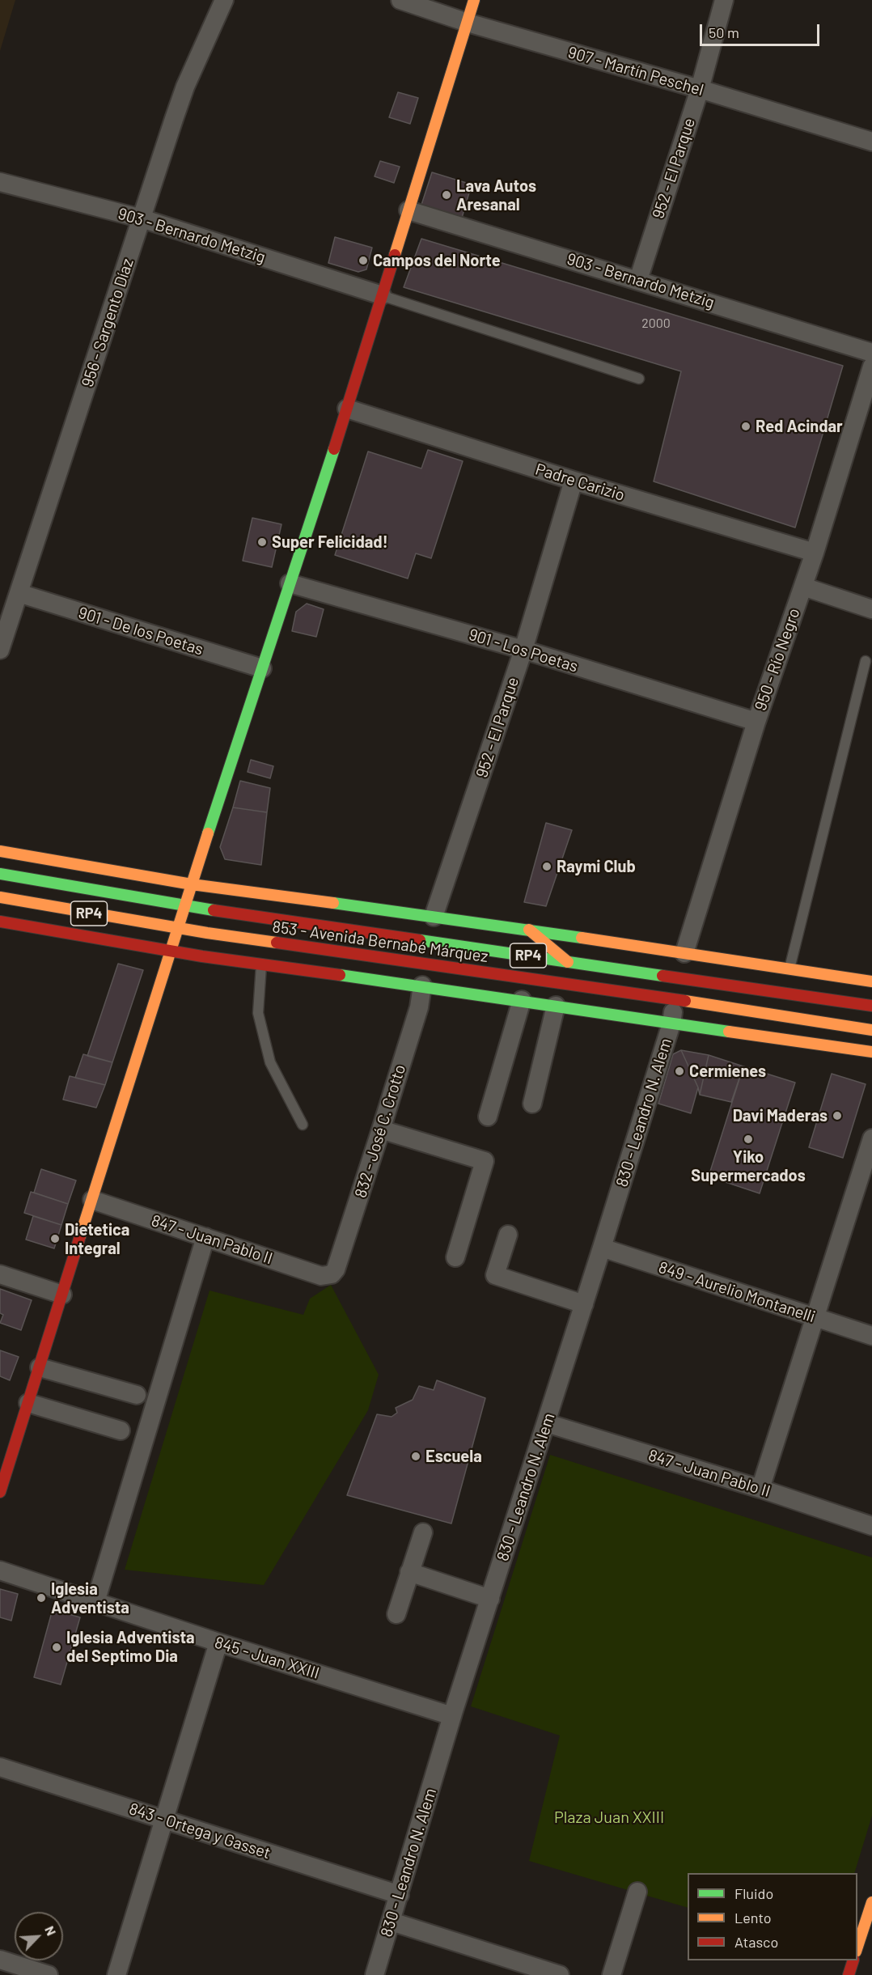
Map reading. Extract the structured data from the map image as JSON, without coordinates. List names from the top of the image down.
{
  "streets": {
    "main road": ["RP4", "853 - Avenida Bernabé Márquez"],
    "street": [
      "907 - Martín Peschel",
      "952 - El Parque",
      "903 - Bernardo Metzig",
      "956 - Sargento Díaz",
      "Padre Carizio",
      "901 - De los Poetas",
      "901 - Los Poetas",
      "950 - Río Negro",
      "830 - Leandro N. Alem",
      "832 - José C. Crotto",
      "847 - Juan Pablo II",
      "849 - Aurelio Montanelli",
      "845 - Juan XXIII",
      "843 - Ortega y Gasset"
    ]
  },
  "crossings": [
    ["907 - Martín Peschel", "952 - El Parque"],
    ["952 - El Parque", "903 - Bernardo Metzig"],
    ["952 - El Parque", "Padre Carizio"],
    ["952 - El Parque", "901 - Los Poetas"],
    ["952 - El Parque", "853 - Avenida Bernabé Márquez"],
    ["903 - Bernardo Metzig", "956 - Sargento Díaz"],
    ["956 - Sargento Díaz", "901 - De los Poetas"],
    ["Padre Carizio", "950 - Río Negro"],
    ["901 - Los Poetas", "950 - Río Negro"],
    ["950 - Río Negro", "853 - Avenida Bernabé Márquez"],
    ["853 - Avenida Bernabé Márquez", "830 - Leandro N. Alem"],
    ["830 - Leandro N. Alem", "847 - Juan Pablo II"],
    ["830 - Leandro N. Alem", "849 - Aurelio Montanelli"],
    ["830 - Leandro N. Alem", "845 - Juan XXIII"],
    ["830 - Leandro N. Alem", "843 - Ortega y Gasset"],
    ["832 - José C. Crotto", "847 - Juan Pablo II"]
  ],
  "parks": ["Plaza Juan XXIII"],
  "places": [
    "Lava Autos Aresanal",
    "Campos del Norte",
    "Red Acindar",
    "Super Felicidad!",
    "Raymi Club",
    "Cermienes",
    "Davi Maderas",
    "Yiko Supermercados",
    "Dietetica Integral",
    "Escuela",
    "Iglesia Adventista",
    "Iglesia Adventista del Septimo Dia"
  ],
  "house_numbers": ["2000"],
  "legend": ["Fluido", "Lento", "Atasco"],
  "scale_bar": "50 m",
  "north": "top right"
}
